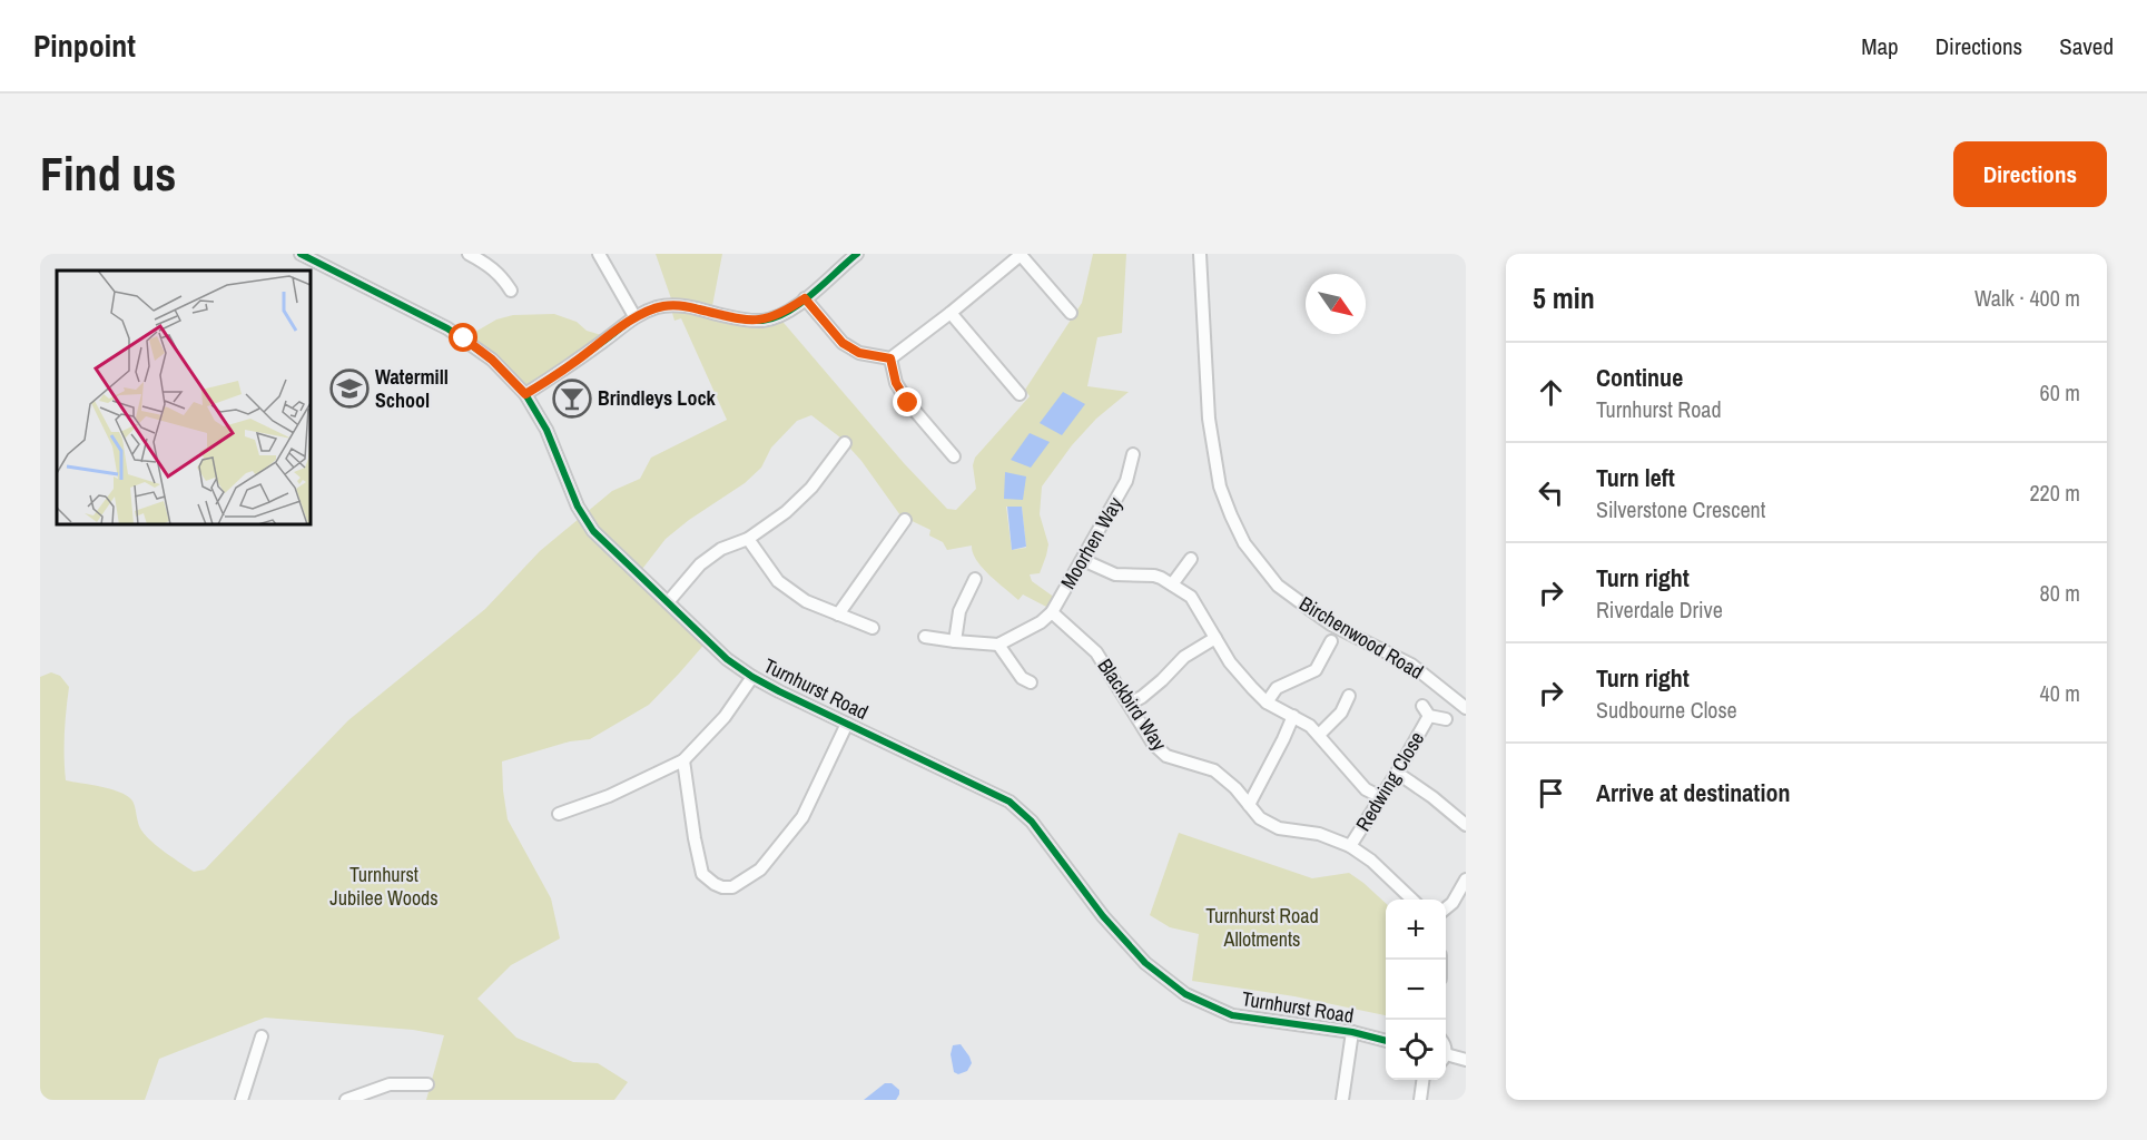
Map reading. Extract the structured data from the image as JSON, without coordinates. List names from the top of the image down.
{
  "streets": {
    "street": [
      "Moorhen Way",
      "Birchenwood Road",
      "Turnhurst Road",
      "Blackbird Way",
      "Redwing Close"
    ]
  },
  "crossings": [
    ["Moorhen Way", "Blackbird Way"],
    ["Blackbird Way", "Redwing Close"]
  ],
  "parks": ["Turnhurst Jubilee Woods", "Turnhurst Road Allotments"],
  "places": {
    "school or university": ["Watermill School"],
    "bar": ["Brindleys Lock"]
  },
  "north": "bottom right",
  "page": {
    "header": "Pinpoint",
    "nav": ["Map", "Directions", "Saved"],
    "buttons": "Directions",
    "title": "Find us",
    "heading": ["5 min", "Walk · 400 m"],
    "list": [
      ["Continue", "Turnhurst Road", "60 m"],
      ["Turn left", "Silverstone Crescent", "220 m"],
      ["Turn right", "Riverdale Drive", "80 m"],
      ["Turn right", "Sudbourne Close", "40 m"],
      "Arrive at destination"
    ],
    "map_buttons": ["+", "−"]
  }
}
